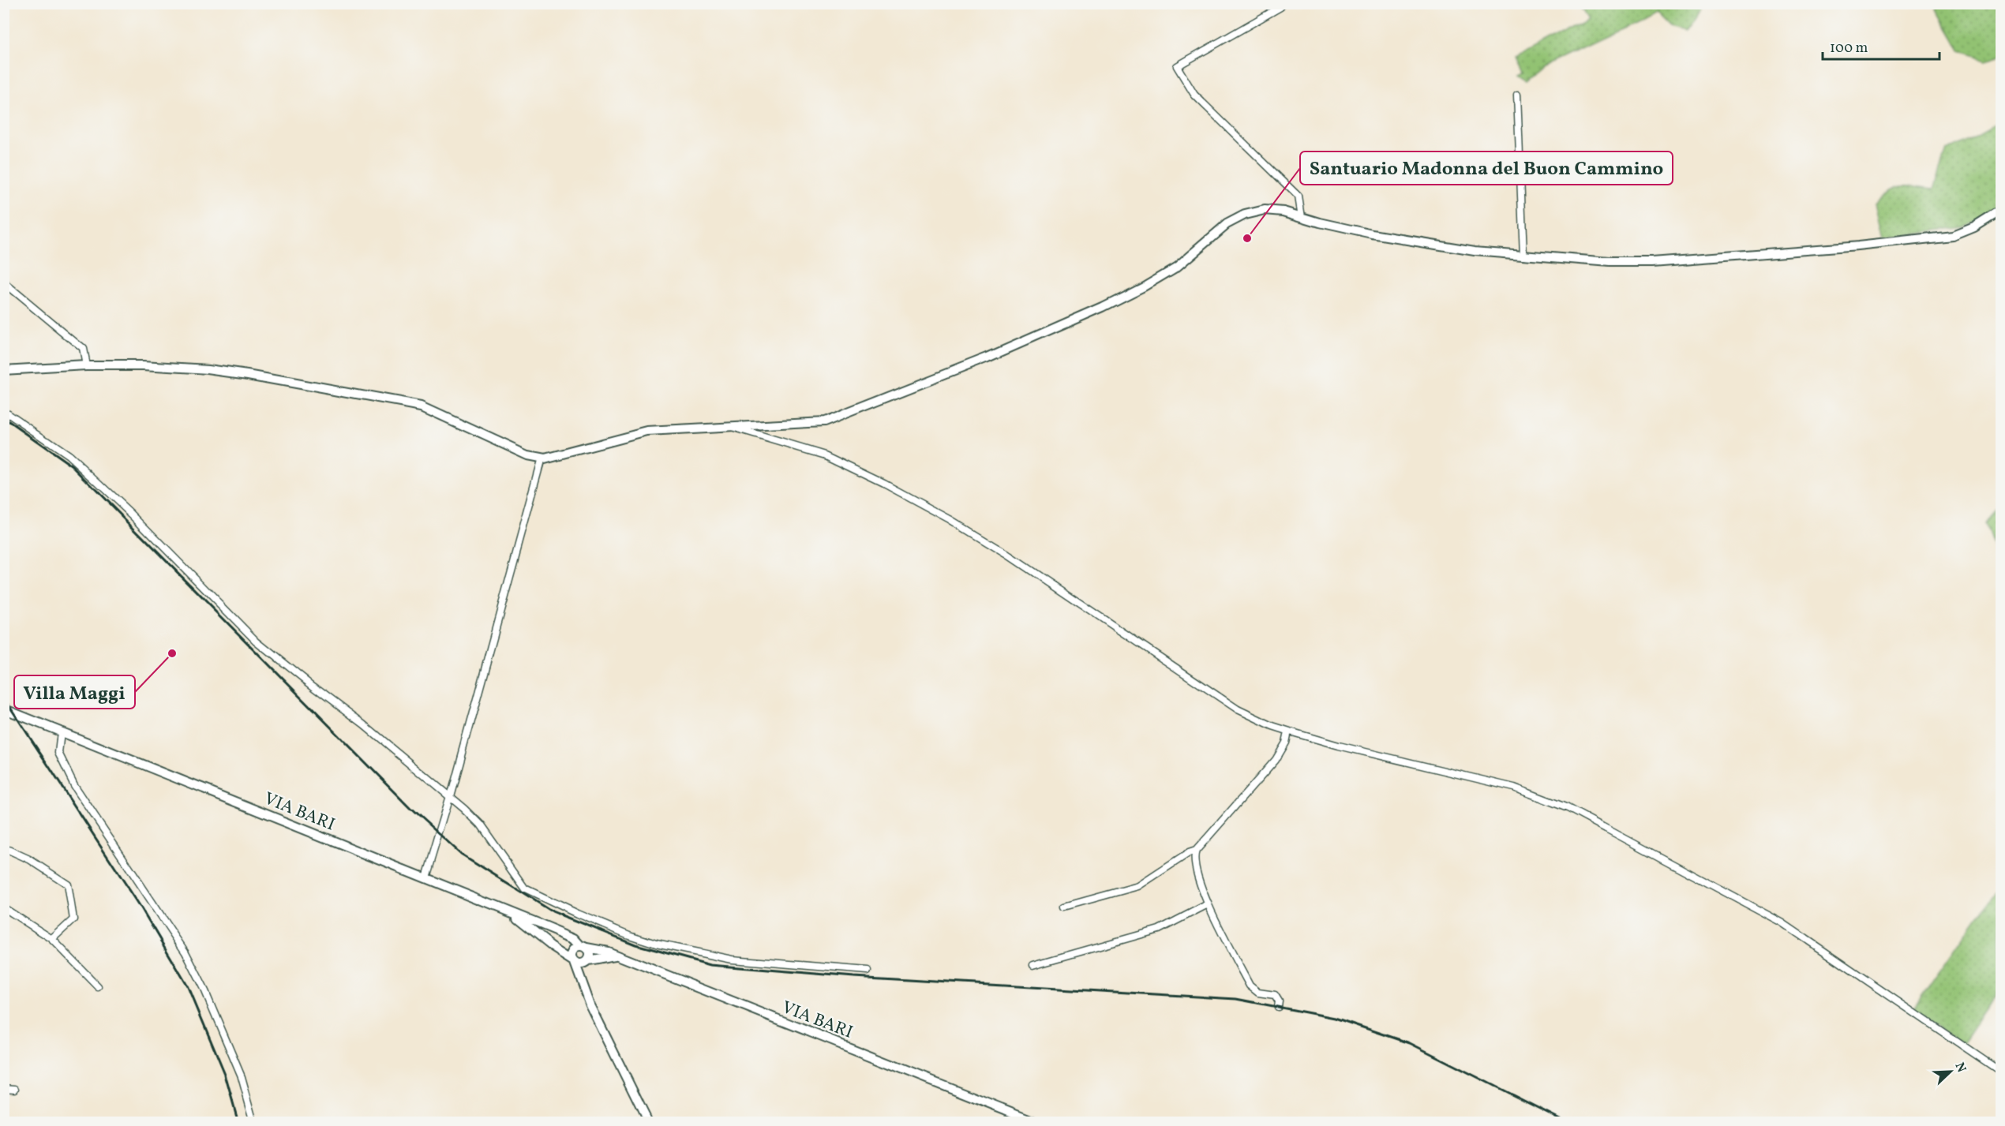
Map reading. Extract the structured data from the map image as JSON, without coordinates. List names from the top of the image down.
{
  "streets": {
    "street": ["VIA BARI"]
  },
  "places": ["Santuario Madonna del Buon Cammino", "Villa Maggi"],
  "scale_bar": "100 m",
  "north": "top right"
}
